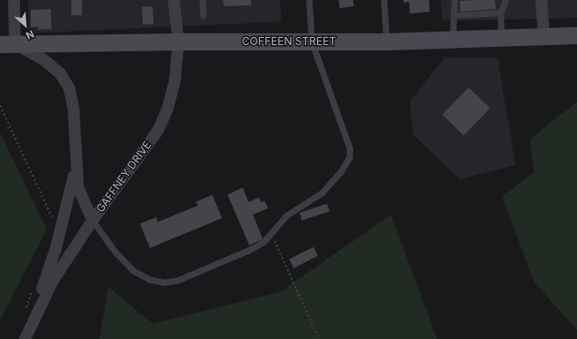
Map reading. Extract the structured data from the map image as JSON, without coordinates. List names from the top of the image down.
{
  "streets": {
    "main road": ["COFFEEN STREET"],
    "street": ["GAFFNEY DRIVE"]
  },
  "crossings": [
    ["COFFEEN STREET", "GAFFNEY DRIVE"]
  ],
  "north": "bottom right"
}
